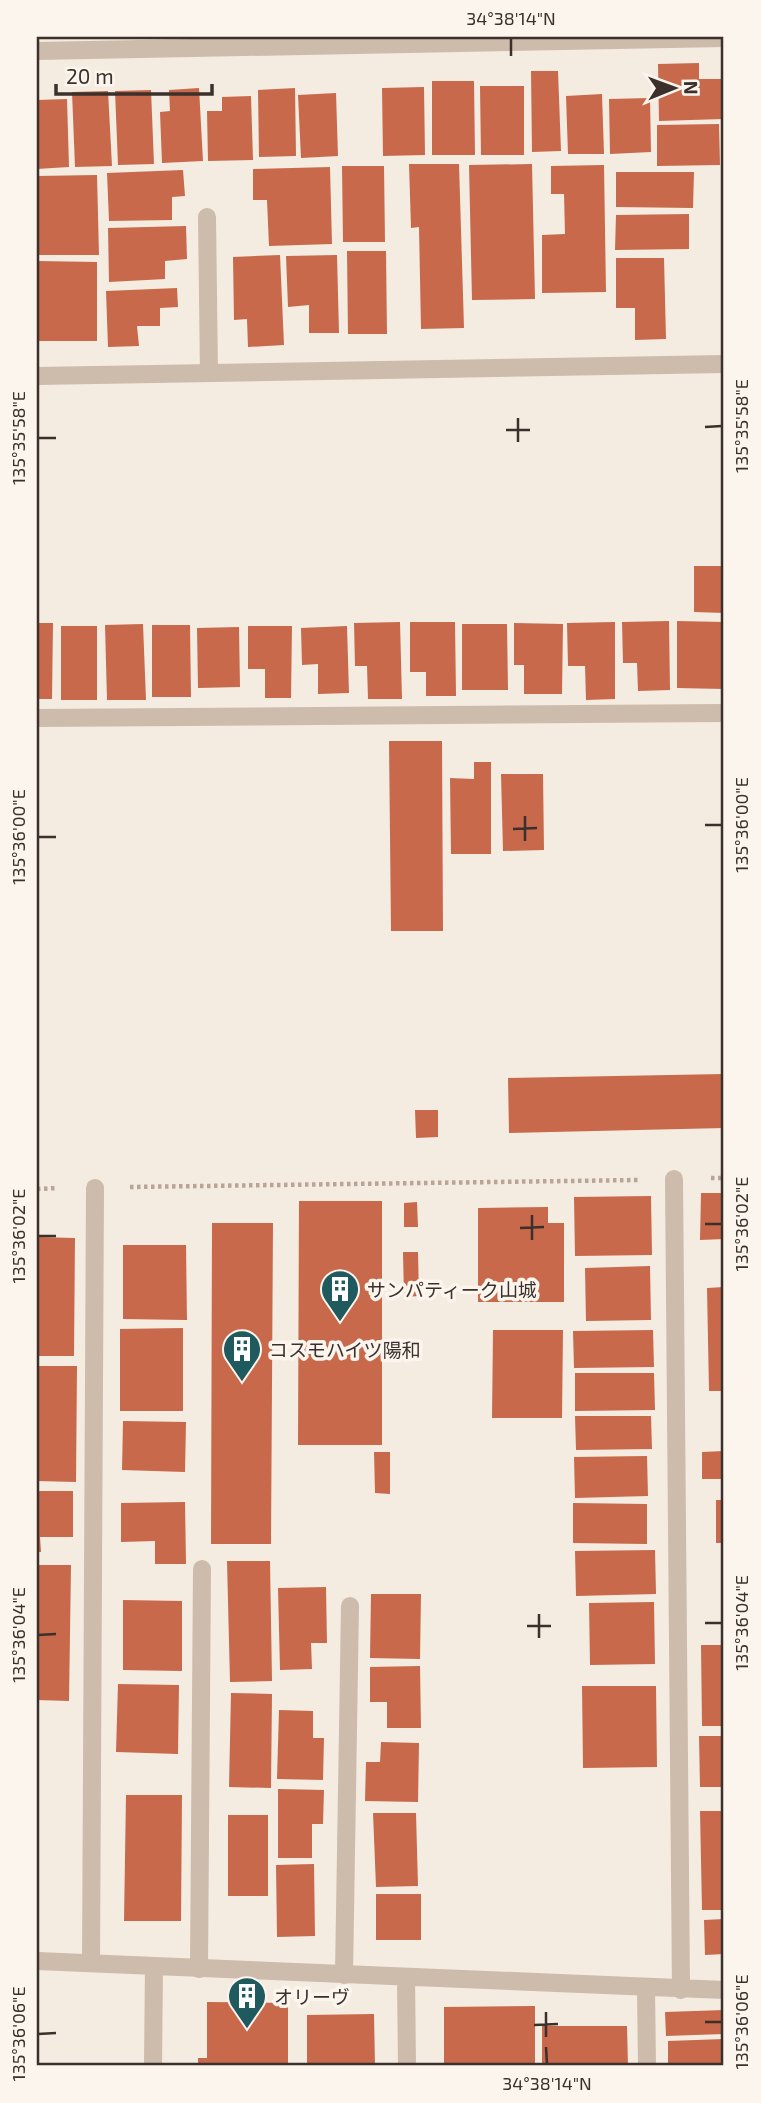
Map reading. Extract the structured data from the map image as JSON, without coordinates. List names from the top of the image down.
{
  "places": {
    "building": ["サンパティーク山城", "コスモハイツ陽和", "オリーヴ"]
  },
  "scale_bar": "20 m",
  "north": "right",
  "coordinates": [
    "34°38'14\"N",
    "135°35'58\"E",
    "135°36'00\"E",
    "135°36'02\"E",
    "135°36'04\"E",
    "135°36'06\"E"
  ]
}
